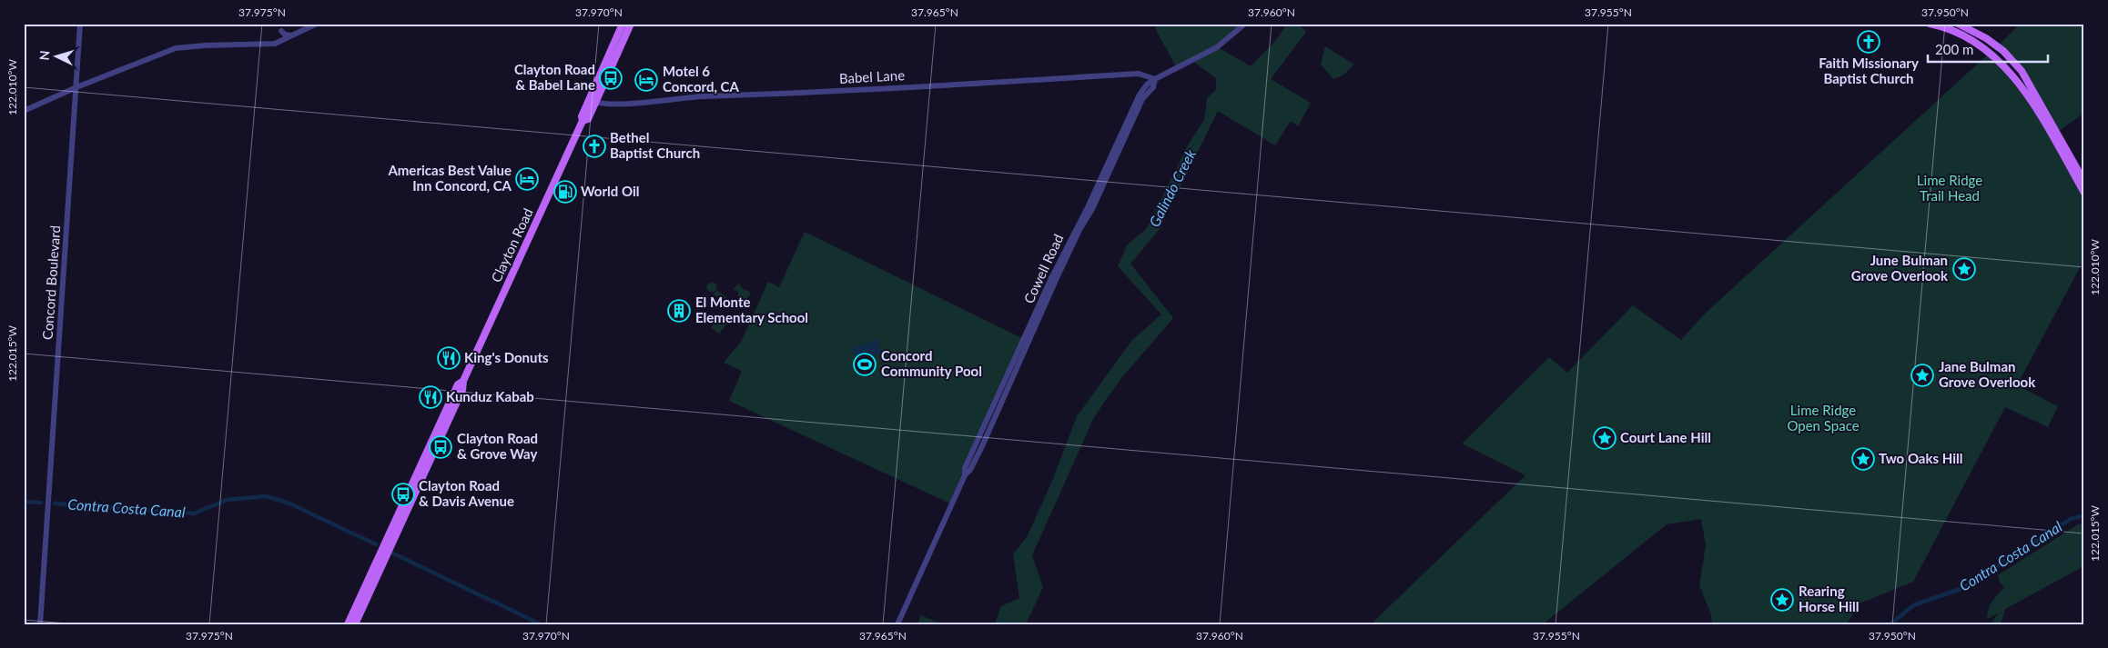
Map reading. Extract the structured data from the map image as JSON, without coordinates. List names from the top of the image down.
{
  "streets": {
    "main road": ["Clayton Road"],
    "street": ["Babel Lane", "Cowell Road", "Concord Boulevard"]
  },
  "crossings": [
    ["Babel Lane", "Clayton Road"],
    ["Babel Lane", "Cowell Road"]
  ],
  "water": ["Galindo Creek", "Contra Costa Canal"],
  "parks": ["Lime Ridge Trail Head", "Lime Ridge Open Space"],
  "places": {
    "church": ["Faith Missionary Baptist Church", "Bethel Baptist Church"],
    "bus stop": ["Clayton Road & Babel Lane", "Clayton Road & Grove Way", "Clayton Road & Davis Avenue"],
    "hotel": ["Motel 6 Concord, CA", "Americas Best Value Inn Concord, CA"],
    "fuel station": ["World Oil"],
    "place": [
      "June Bulman Grove Overlook",
      "Jane Bulman Grove Overlook",
      "Court Lane Hill",
      "Two Oaks Hill",
      "Rearing Horse Hill"
    ],
    "building": ["El Monte Elementary School"],
    "restaurant": ["King's Donuts", "Kunduz Kabab"],
    "sports": ["Concord Community Pool"]
  },
  "scale_bar": "200 m",
  "north": "left",
  "coordinates": [
    "37.975°N",
    "37.970°N",
    "37.965°N",
    "37.960°N",
    "37.955°N",
    "37.950°N",
    "122.010°W",
    "122.015°W"
  ]
}
